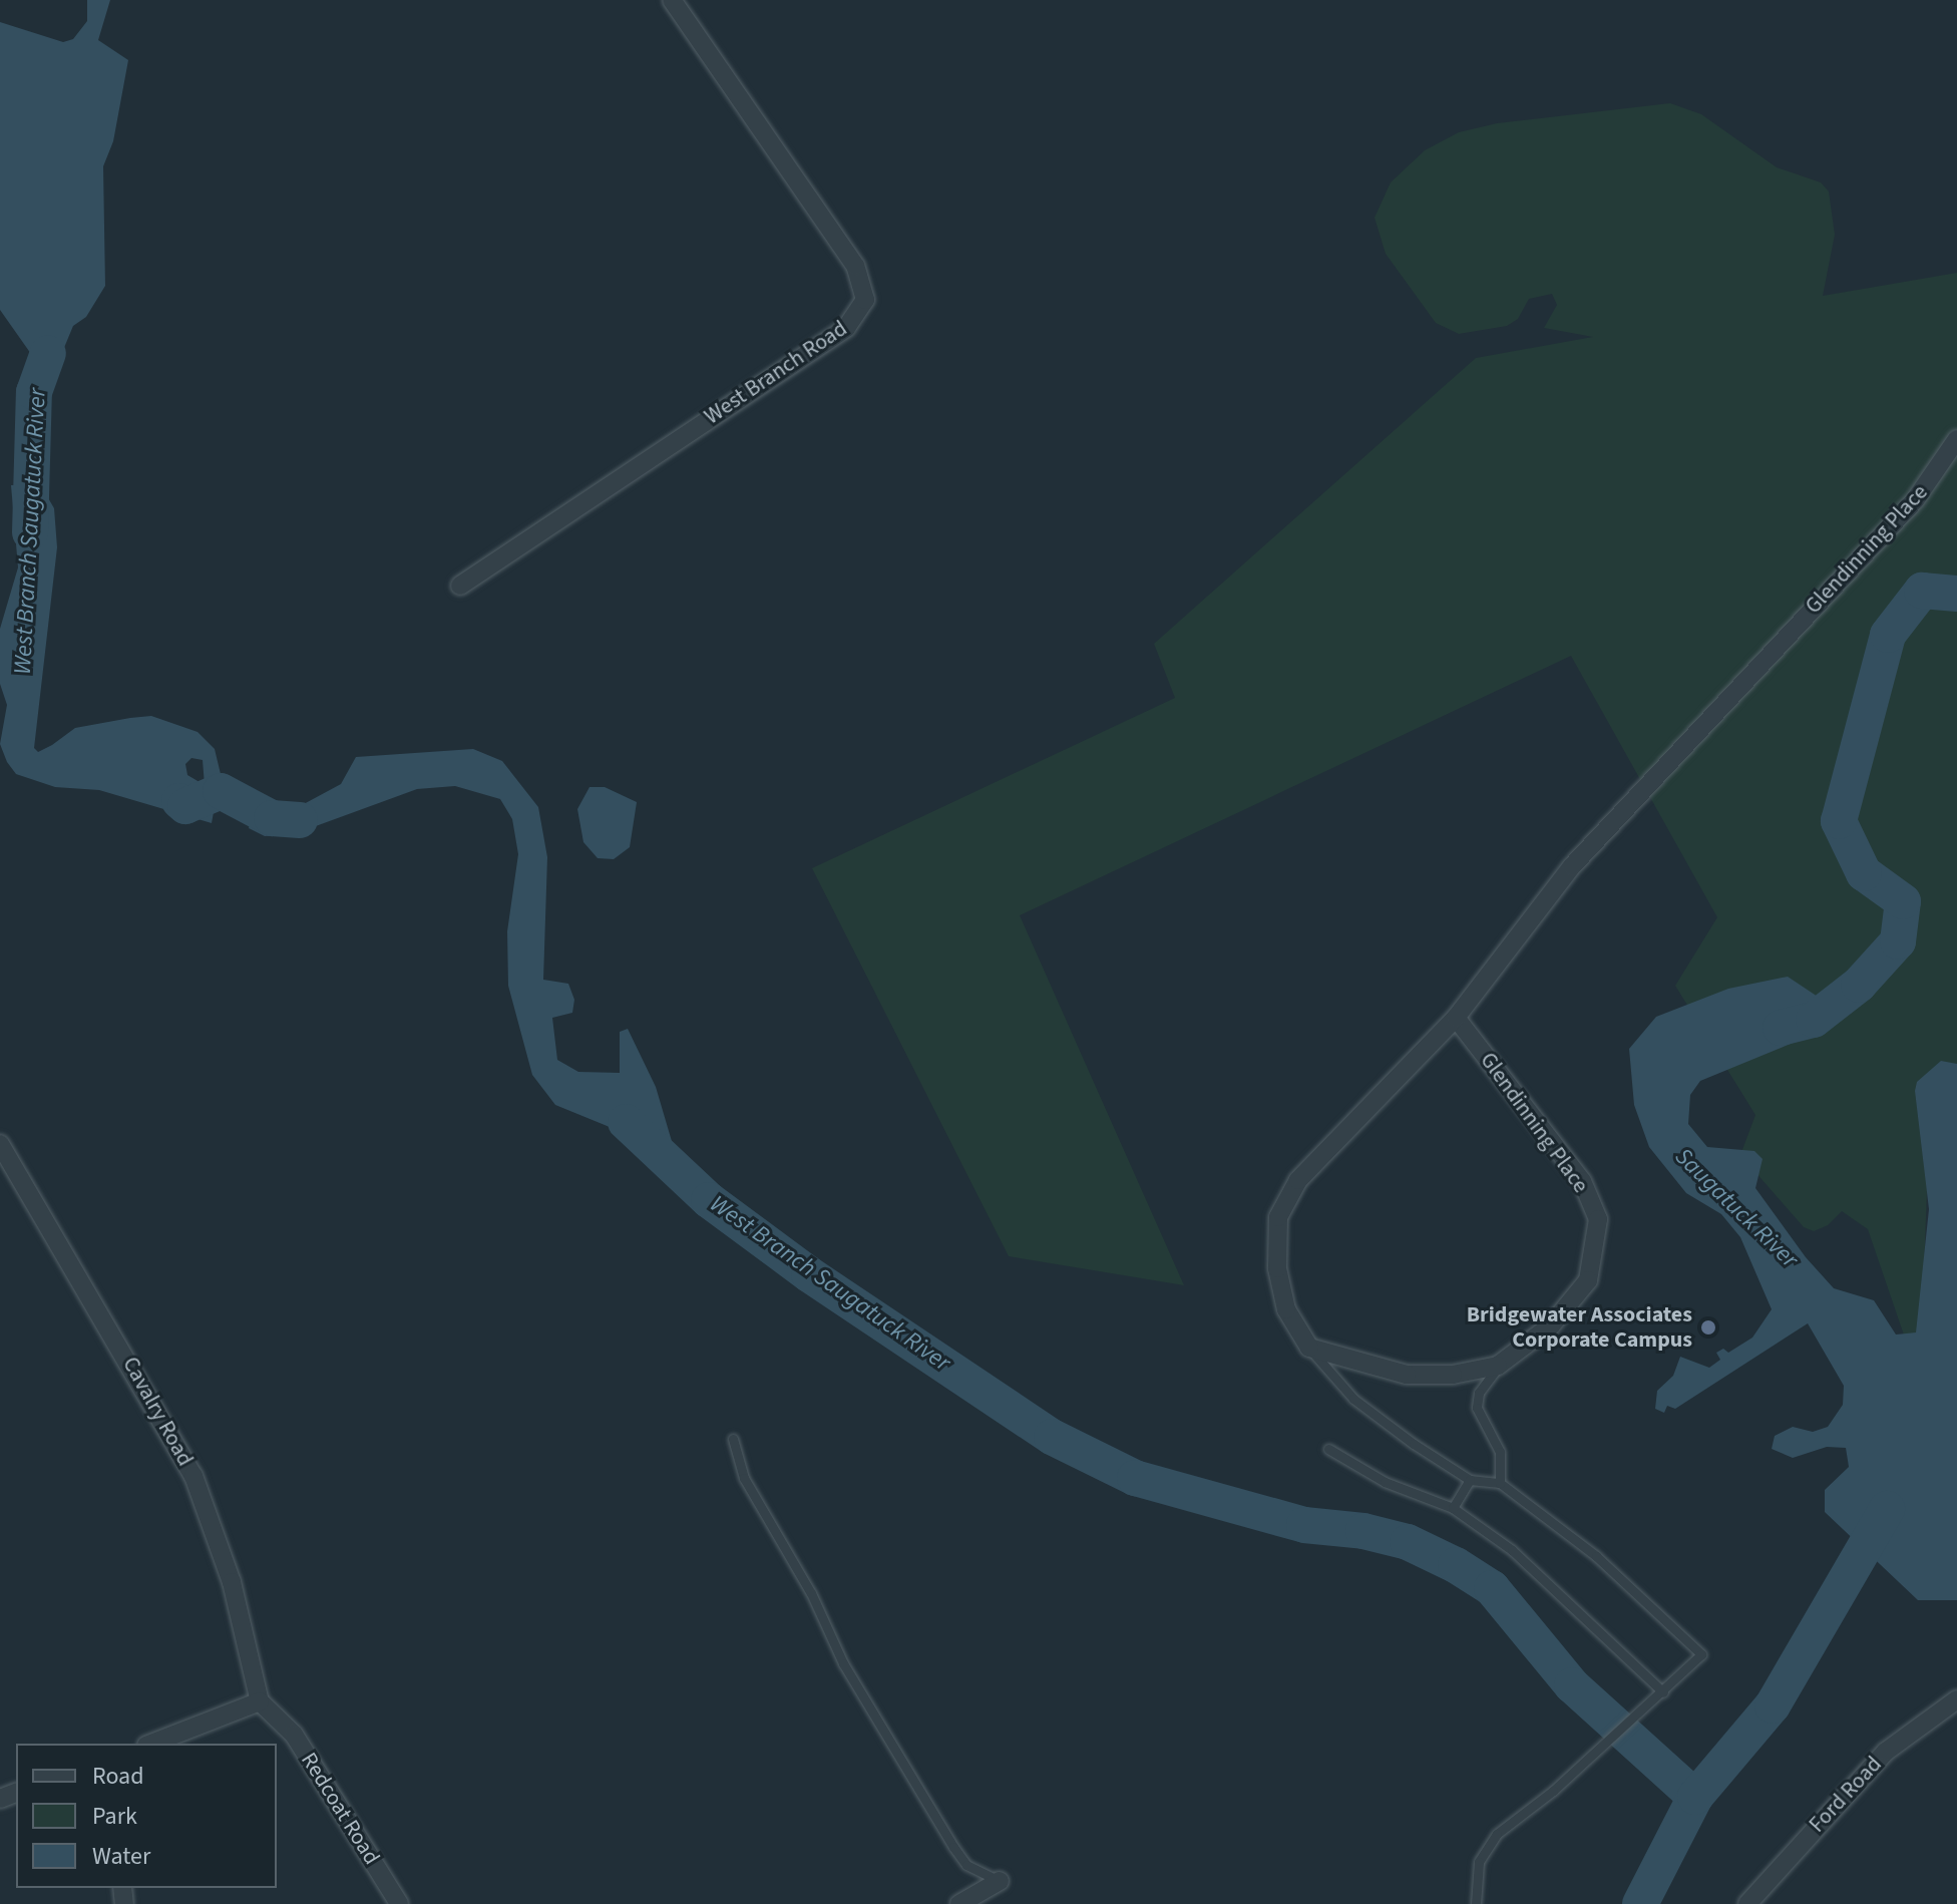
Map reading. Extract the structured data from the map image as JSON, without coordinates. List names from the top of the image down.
{
  "streets": {
    "street": [
      "West Branch Road",
      "Glendinning Place",
      "Cavalry Road",
      "Ford Road",
      "Redcoat Road"
    ]
  },
  "crossings": [
    ["Cavalry Road", "Redcoat Road"]
  ],
  "water": ["West Branch Saugatuck River", "Saugatuck River"],
  "places": ["Bridgewater Associates Corporate Campus"],
  "legend": ["Road", "Park", "Water"]
}
